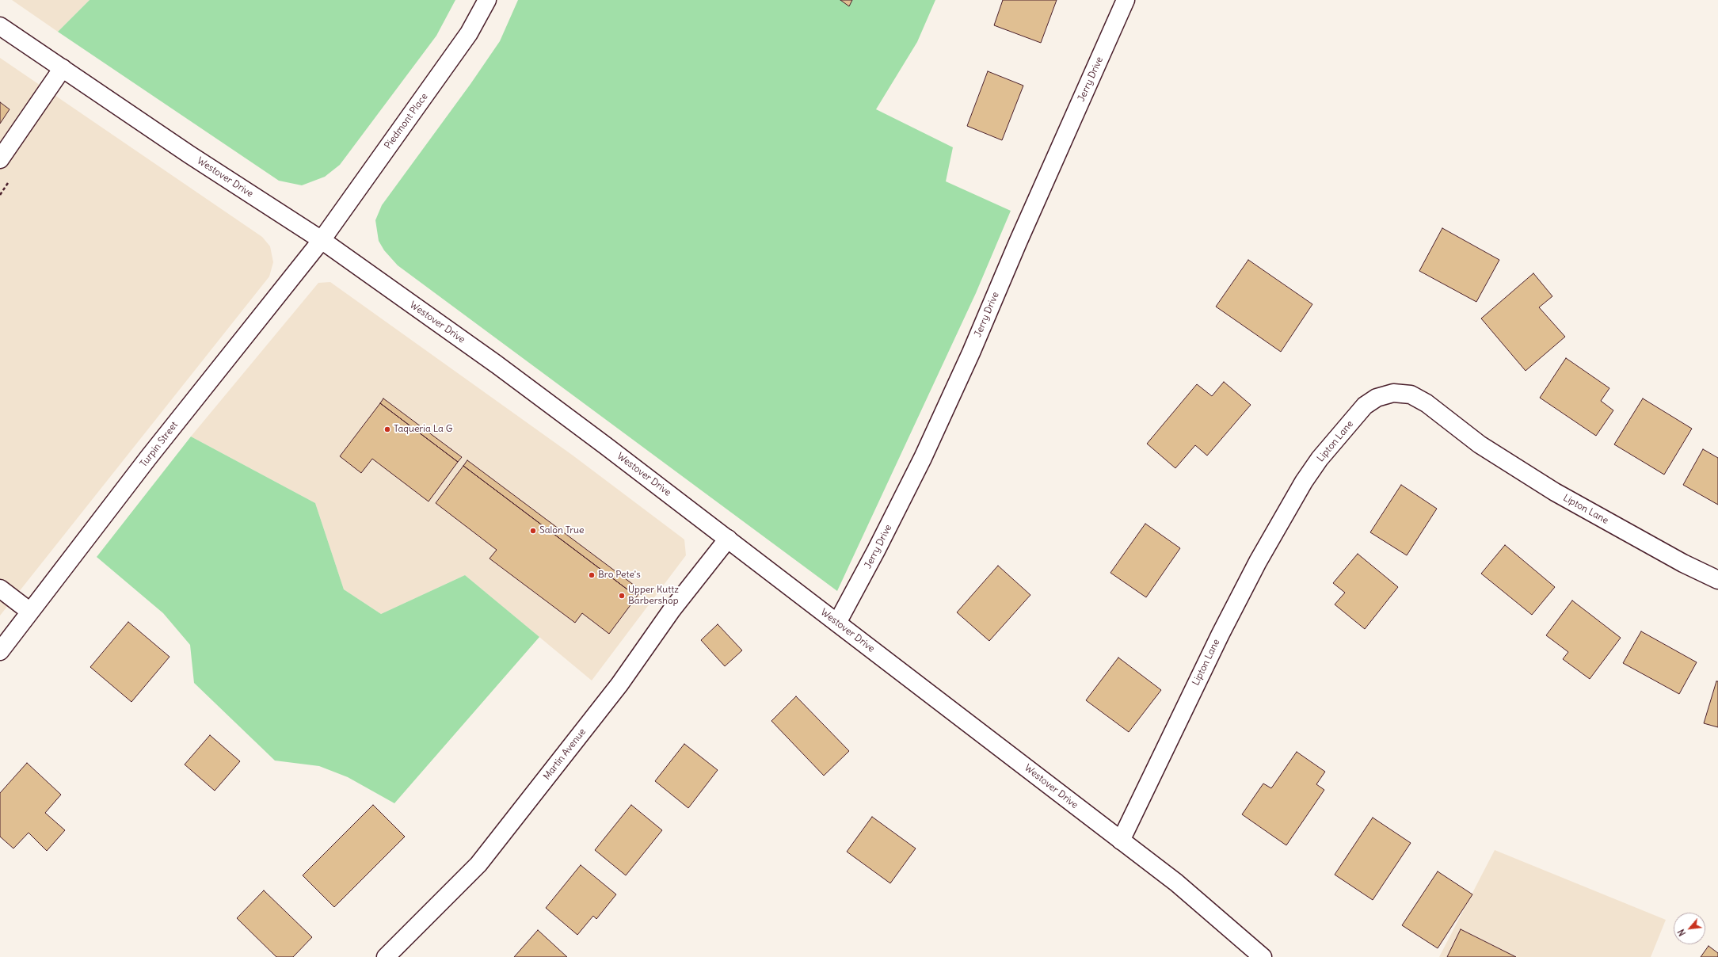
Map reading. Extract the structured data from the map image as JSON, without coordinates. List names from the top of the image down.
{
  "streets": {
    "street": [
      "Jerry Drive",
      "Piedmont Place",
      "Westover Drive",
      "Lipton Lane",
      "Turpin Street",
      "Martin Avenue"
    ]
  },
  "crossings": [
    ["Jerry Drive", "Westover Drive"],
    ["Piedmont Place", "Westover Drive"],
    ["Piedmont Place", "Turpin Street"],
    ["Westover Drive", "Lipton Lane"],
    ["Westover Drive", "Turpin Street"],
    ["Westover Drive", "Martin Avenue"]
  ],
  "places": [
    "Taqueria La G",
    "Salon True",
    "Bro Pete's",
    "Upper Kuttz Barbershop"
  ],
  "north": "bottom left"
}
